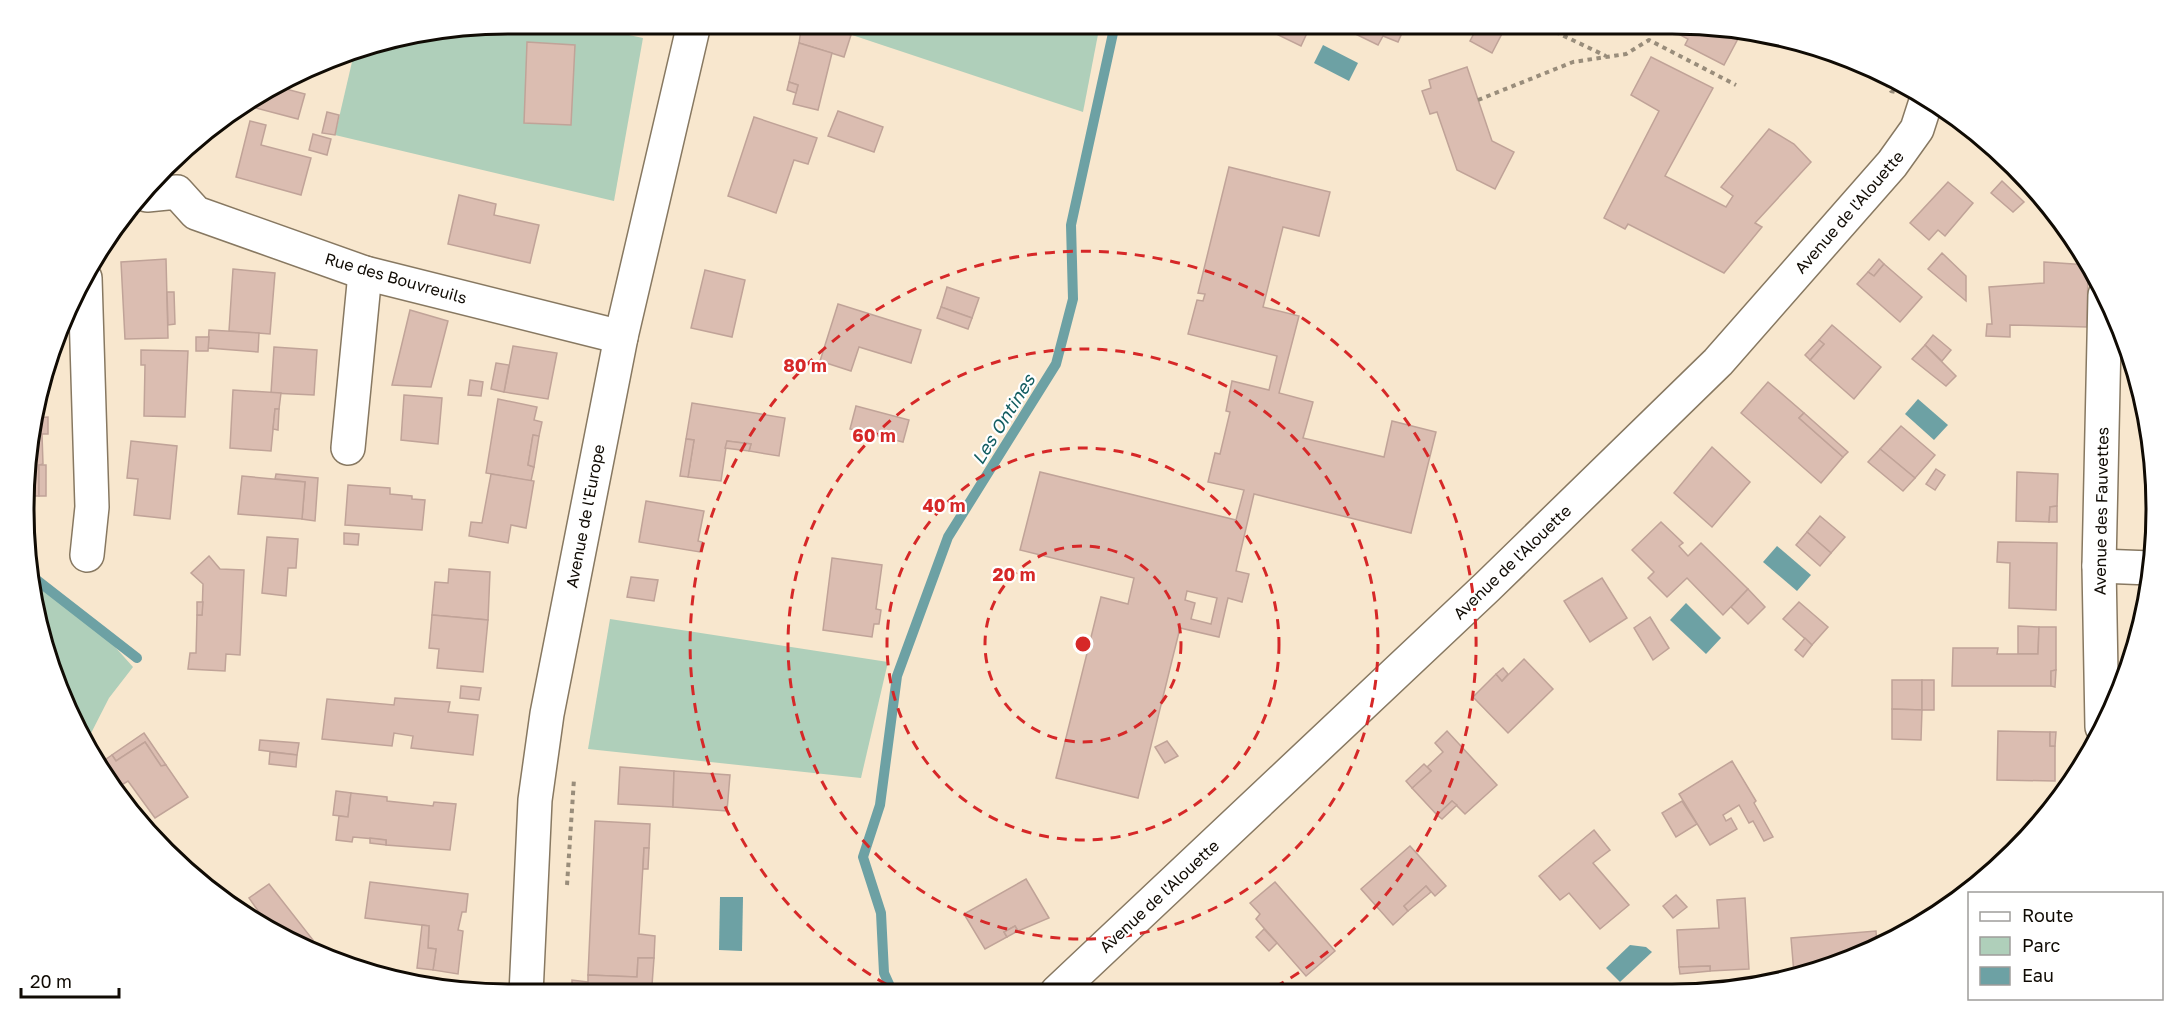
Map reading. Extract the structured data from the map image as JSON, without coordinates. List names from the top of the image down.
{
  "streets": {
    "street": [
      "Avenue de l'Alouette",
      "Rue des Bouvreuils",
      "Avenue des Fauvettes",
      "Avenue de l'Europe"
    ]
  },
  "crossings": [
    ["Rue des Bouvreuils", "Avenue de l'Europe"]
  ],
  "water": ["Les Ontines"],
  "legend": ["Route", "Parc", "Eau"],
  "scale_bar": "20 m",
  "rings": [
    "80 m",
    "60 m",
    "40 m",
    "20 m"
  ]
}
